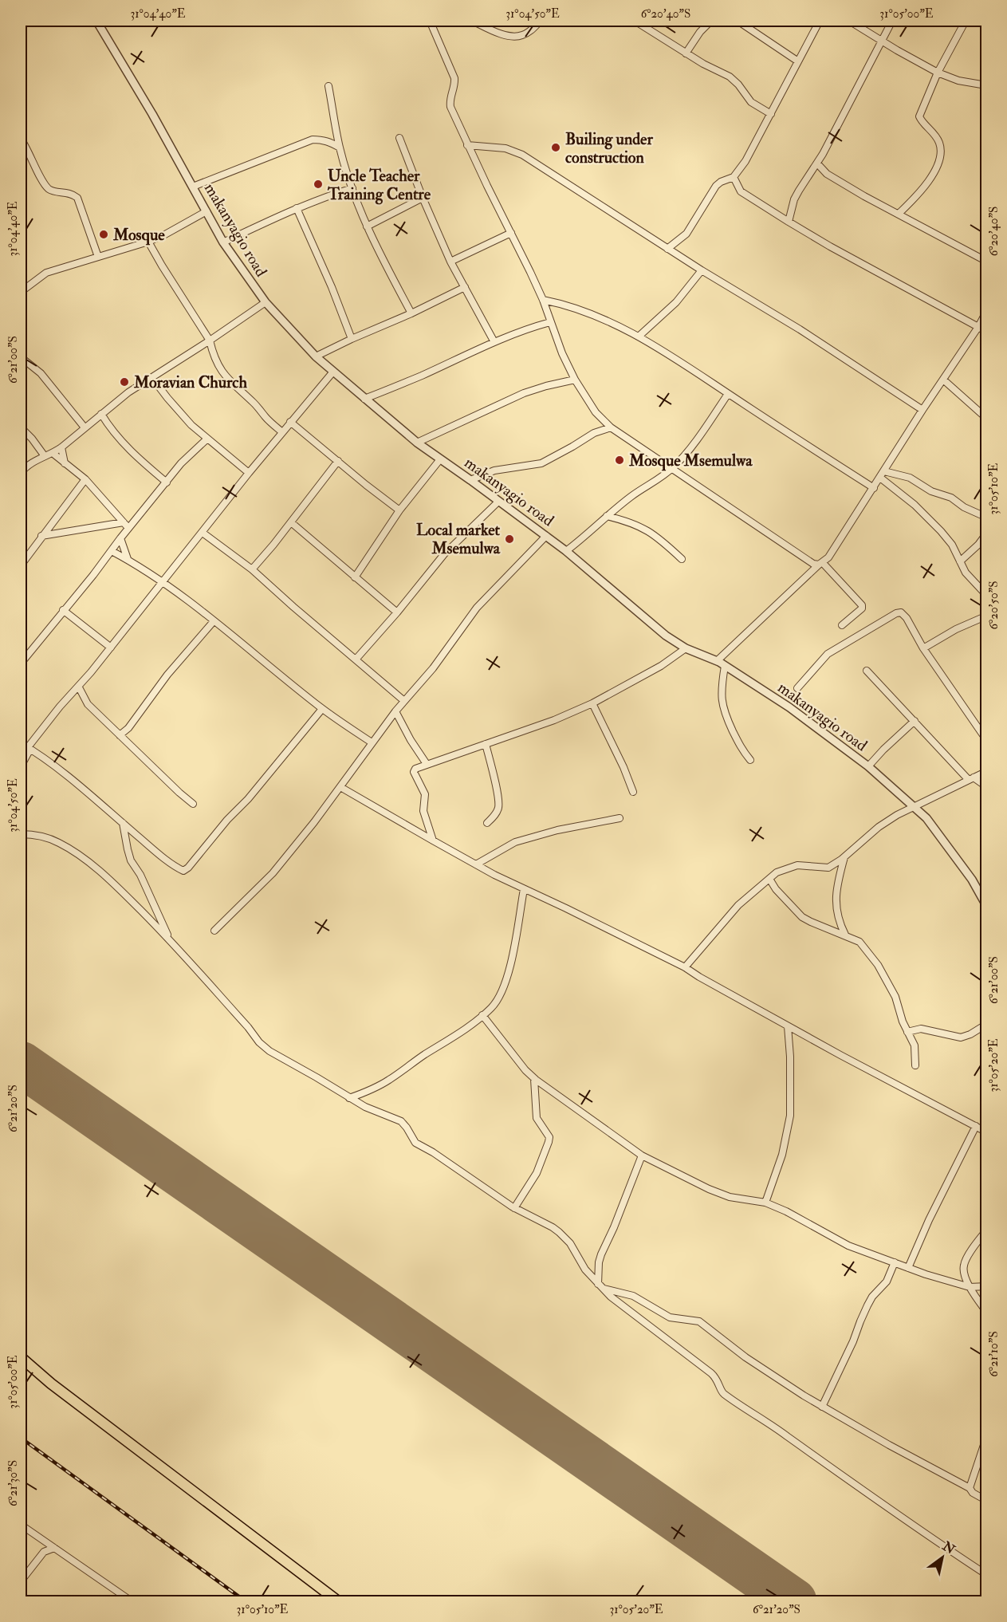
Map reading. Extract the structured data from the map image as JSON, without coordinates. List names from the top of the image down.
{
  "streets": {
    "street": ["makanyagio road"]
  },
  "places": [
    "Builing under construction",
    "Uncle Teacher Training Centre",
    "Mosque",
    "Moravian Church",
    "Mosque Msemulwa",
    "Local market Msemulwa"
  ],
  "north": "top right",
  "coordinates": [
    "31°04'40\"E",
    "31°04'50\"E",
    "6°20'40\"S",
    "31°05'00\"E",
    "6°21'00\"S",
    "31°05'10\"E",
    "6°20'50\"S",
    "31°05'20\"E",
    "6°21'20\"S",
    "6°21'10\"S",
    "6°21'30\"S"
  ]
}
